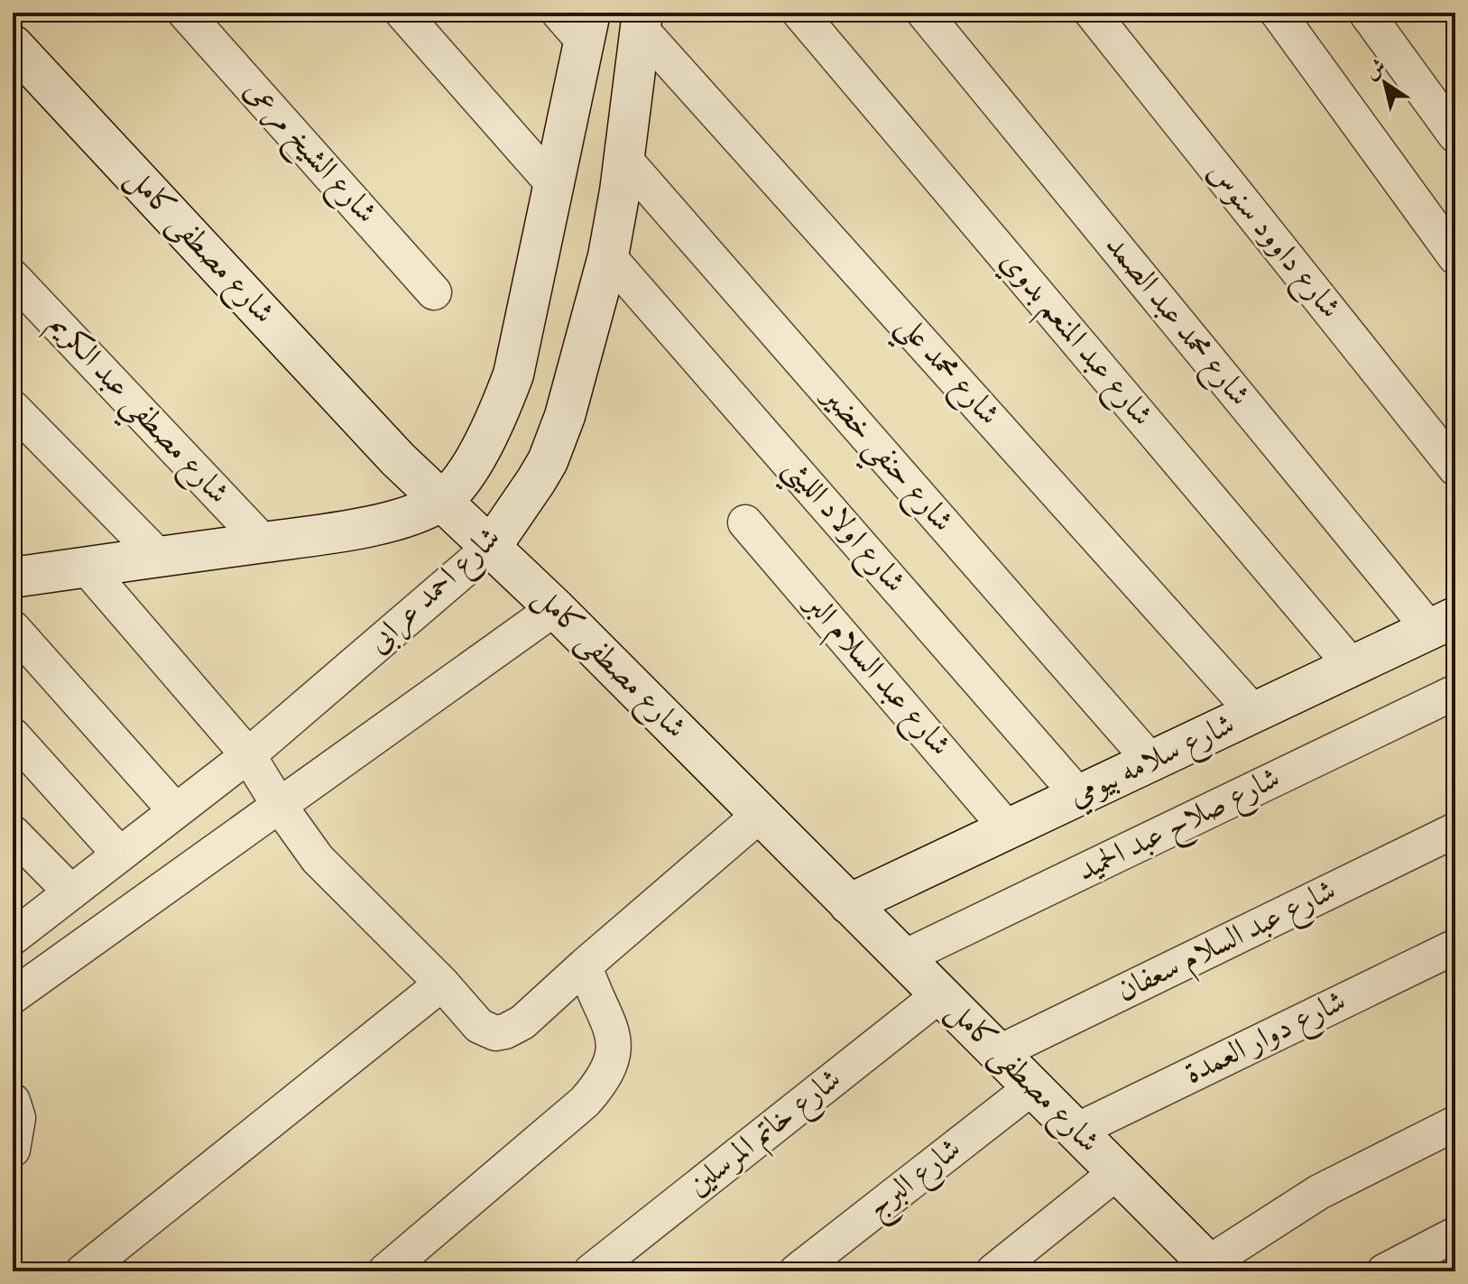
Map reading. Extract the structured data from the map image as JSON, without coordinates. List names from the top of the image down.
{
  "streets": {
    "street": [
      "شارع الشيخ مرعى",
      "شارع داوود سنوس",
      "شارع مصطفى كامل",
      "شارع محمد عبد الصمد",
      "شارع عبد المنعم بدوي",
      "شارع محمد علي",
      "شارع مصطفي عبد الكريم",
      "شارع حنفي خضير",
      "شارع اولاد الليثي",
      "شارع احمد عرابى",
      "شارع عبد السلام البر",
      "شارع سلامه بيومي",
      "شارع صلاح عبد الحميد",
      "شارع عبد السلام سعفان",
      "شارع دوار العمدة",
      "شارع خاتم المرسلين",
      "شارع البرج"
    ]
  },
  "crossings": [
    ["شارع مصطفى كامل", "شارع احمد عرابى"],
    ["شارع مصطفى كامل", "شارع سلامه بيومي"],
    ["شارع مصطفى كامل", "شارع صلاح عبد الحميد"],
    ["شارع مصطفى كامل", "شارع عبد السلام سعفان"],
    ["شارع مصطفى كامل", "شارع دوار العمدة"],
    ["شارع مصطفى كامل", "شارع خاتم المرسلين"],
    ["شارع مصطفى كامل", "شارع البرج"],
    ["شارع محمد عبد الصمد", "شارع سلامه بيومي"],
    ["شارع عبد المنعم بدوي", "شارع سلامه بيومي"],
    ["شارع محمد علي", "شارع احمد عرابى"],
    ["شارع محمد علي", "شارع سلامه بيومي"],
    ["شارع مصطفي عبد الكريم", "شارع احمد عرابى"],
    ["شارع حنفي خضير", "شارع احمد عرابى"],
    ["شارع حنفي خضير", "شارع سلامه بيومي"],
    ["شارع اولاد الليثي", "شارع احمد عرابى"],
    ["شارع اولاد الليثي", "شارع سلامه بيومي"],
    ["شارع عبد السلام البر", "شارع سلامه بيومي"]
  ],
  "north": "top left"
}
